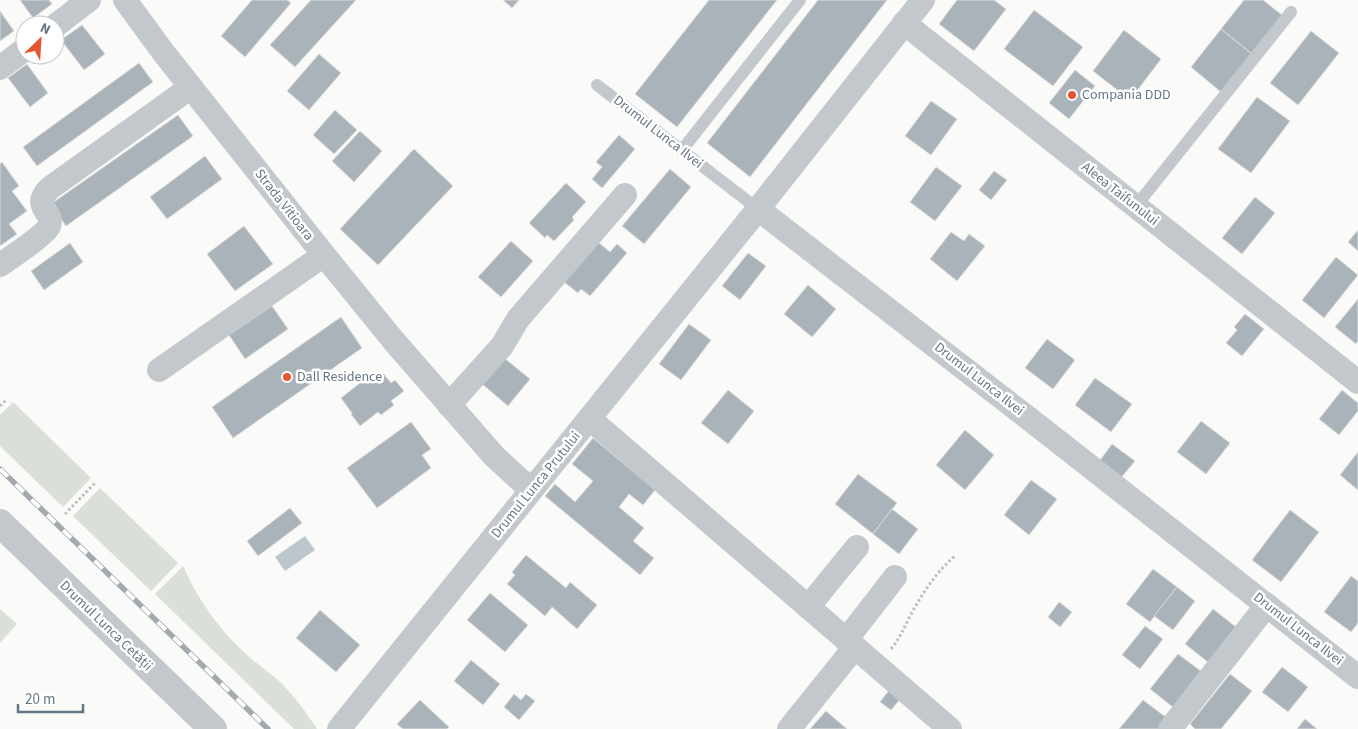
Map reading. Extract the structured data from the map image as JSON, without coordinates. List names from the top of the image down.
{
  "streets": {
    "street": [
      "Drumul Lunca Ilvei",
      "Aleea Taifunului",
      "Strada Vitioara",
      "Drumul Lunca Prutului",
      "Drumul Lunca Cetății"
    ]
  },
  "crossings": [
    ["Strada Vitioara", "Drumul Lunca Prutului"]
  ],
  "places": ["Compania DDD", "Dall Residence"],
  "scale_bar": "20 m",
  "north": "top right"
}
